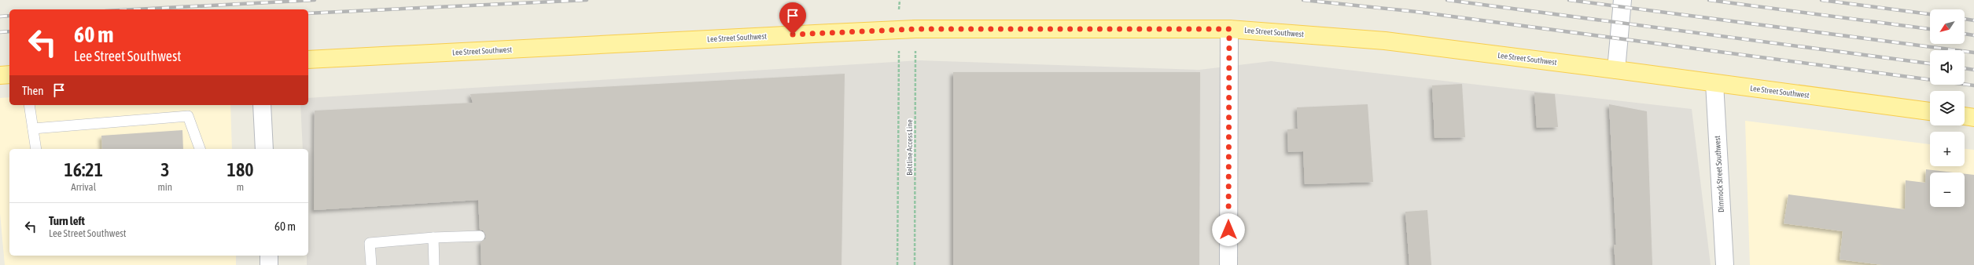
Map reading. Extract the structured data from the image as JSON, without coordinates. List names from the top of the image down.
{
  "streets": {
    "main road": ["Lee Street Southwest"],
    "street": ["Dimmock Street Southwest"],
    "path": ["Beltline Access Line"]
  },
  "crossings": [
    ["Lee Street Southwest", "Beltline Access Line"],
    ["Lee Street Southwest", "Dimmock Street Southwest"]
  ],
  "north": "bottom left",
  "page": {
    "map_buttons": ["+", "−"],
    "turn": ["60 m", "Lee Street Southwest"],
    "then": "Then",
    "eta": [
      "16:21",
      "Arrival",
      "3",
      "min",
      "180",
      "m"
    ],
    "list": [
      {
        "name": "Turn left",
        "note": "Lee Street Southwest",
        "value": "60 m"
      }
    ]
  }
}
